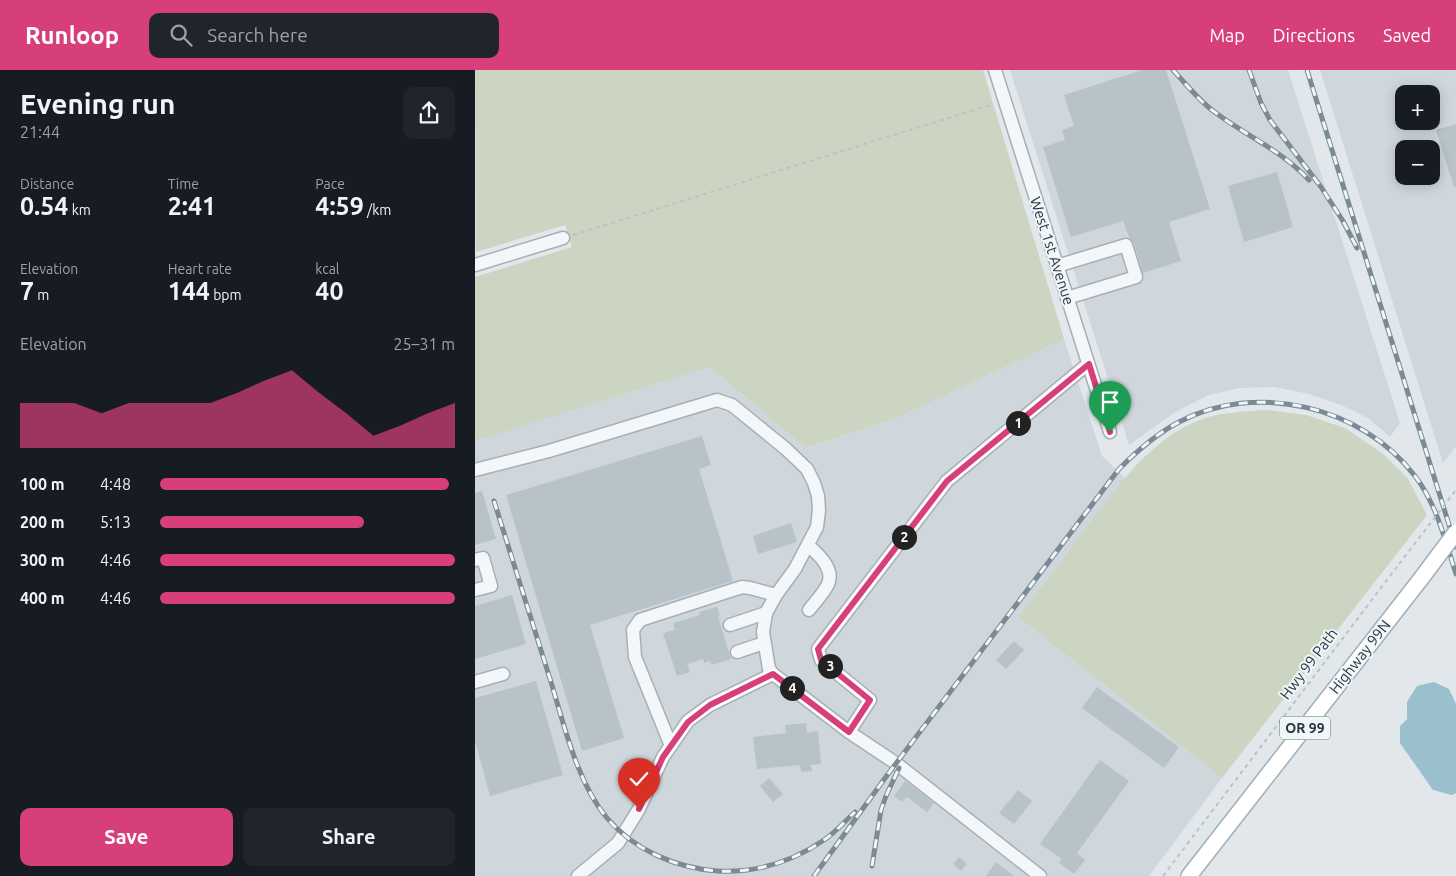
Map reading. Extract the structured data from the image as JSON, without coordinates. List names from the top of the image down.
{
  "streets": {
    "main road": ["Highway 99N", "OR 99"],
    "street": ["West 1st Avenue"],
    "path": ["Hwy 99 Path"]
  },
  "page": {
    "header": "Runloop",
    "search": "Search here",
    "nav": ["Map", "Directions", "Saved"],
    "heading": ["Evening run", "21:44"],
    "map_buttons": ["+", "−"],
    "stats": [
      ["Distance", "0.54 km"],
      ["Time", "2:41"],
      ["Pace", "4:59 /km"],
      ["Elevation", "7 m"],
      ["Heart rate", "144 bpm"],
      ["kcal", "40"]
    ],
    "chart": ["Elevation", "25–31 m"],
    "pins": [
      "1",
      "2",
      "3",
      "4"
    ],
    "list": [
      {
        "name": "100 m",
        "note": "4:48"
      },
      {
        "name": "200 m",
        "note": "5:13"
      },
      {
        "name": "300 m",
        "note": "4:46"
      },
      {
        "name": "400 m",
        "note": "4:46"
      }
    ],
    "buttons": ["Save", "Share"]
  }
}
